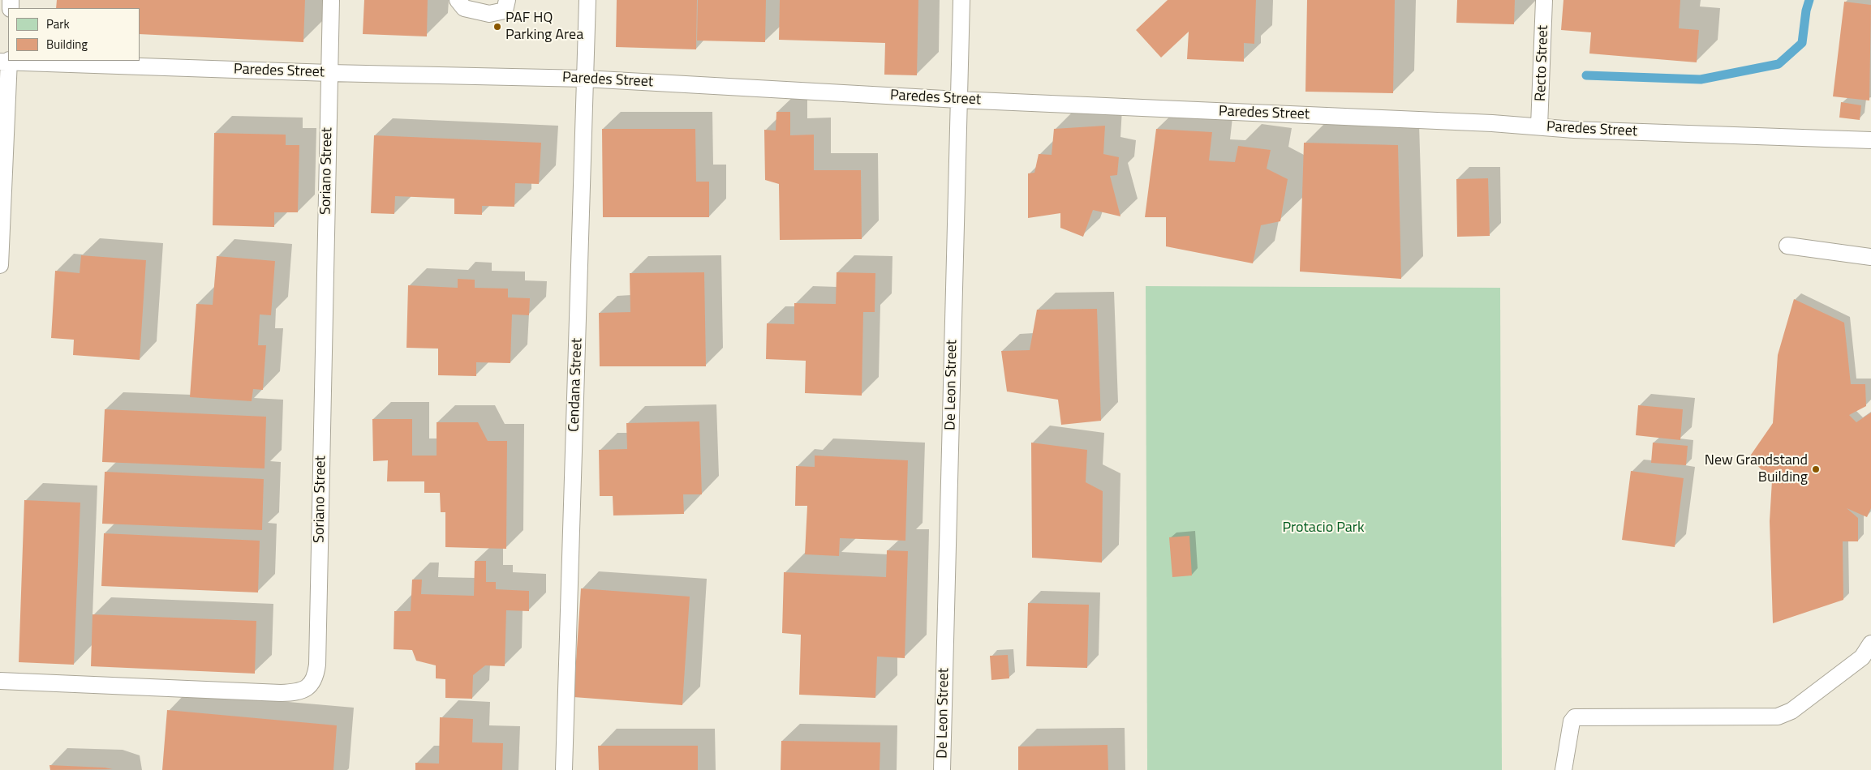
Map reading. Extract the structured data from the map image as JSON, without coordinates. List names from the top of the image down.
{
  "streets": {
    "lane": [
      "Recto Street",
      "Paredes Street",
      "Soriano Street",
      "Cendana Street",
      "De Leon Street"
    ]
  },
  "crossings": [
    ["Recto Street", "Paredes Street"],
    ["Paredes Street", "Soriano Street"],
    ["Paredes Street", "Cendana Street"],
    ["Paredes Street", "De Leon Street"]
  ],
  "parks": ["Protacio Park"],
  "places": ["PAF HQ Parking Area", "New Grandstand Building"],
  "legend": ["Park", "Building"]
}
